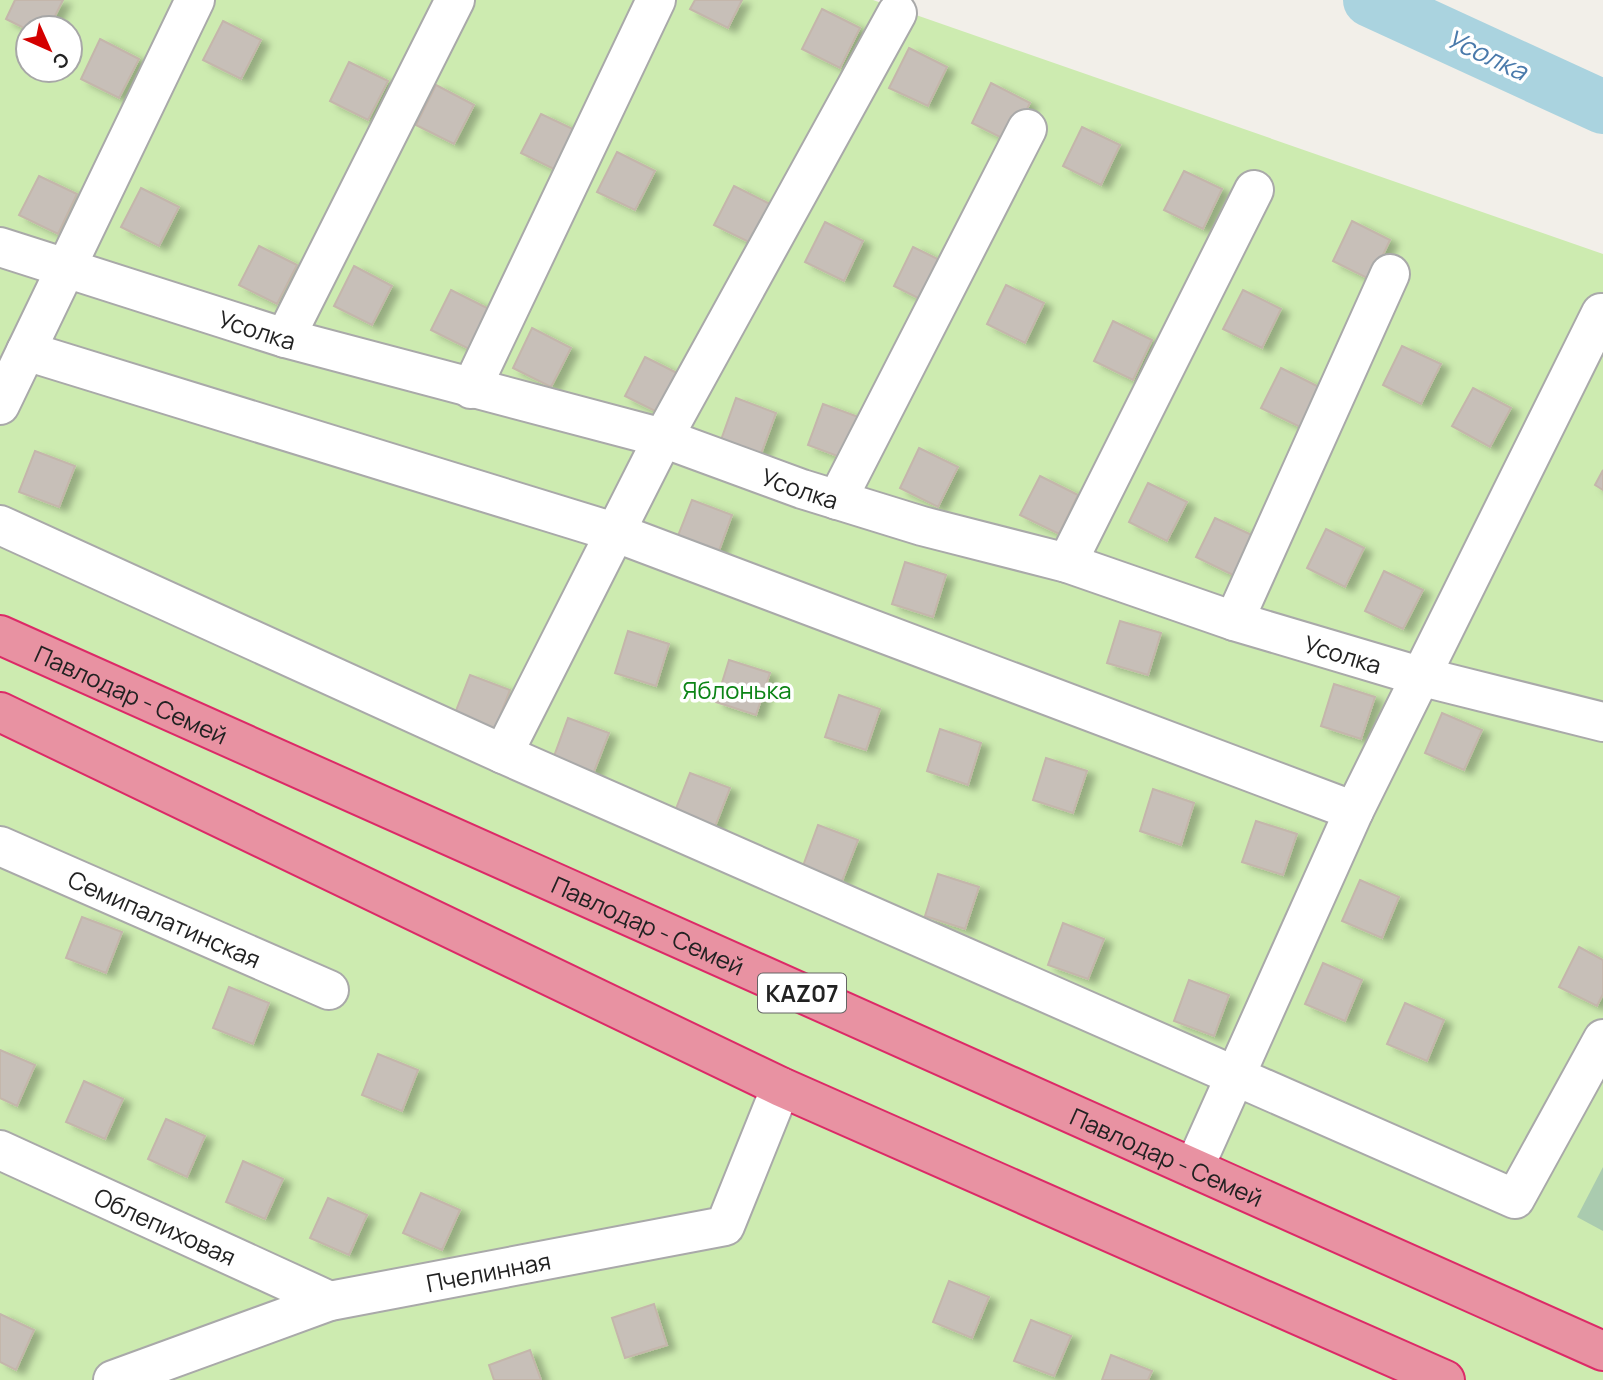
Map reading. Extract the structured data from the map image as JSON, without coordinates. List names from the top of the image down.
{
  "streets": {
    "highway": ["Павлодар - Семей", "KAZ07"],
    "street": [
      "Усолка",
      "Семипалатинская",
      "Облепиховая",
      "Пчелинная"
    ]
  },
  "crossings": [
    ["Облепиховая", "Пчелинная"]
  ],
  "water": ["Усолка"],
  "parks": ["Яблонька"],
  "north": "bottom right"
}
